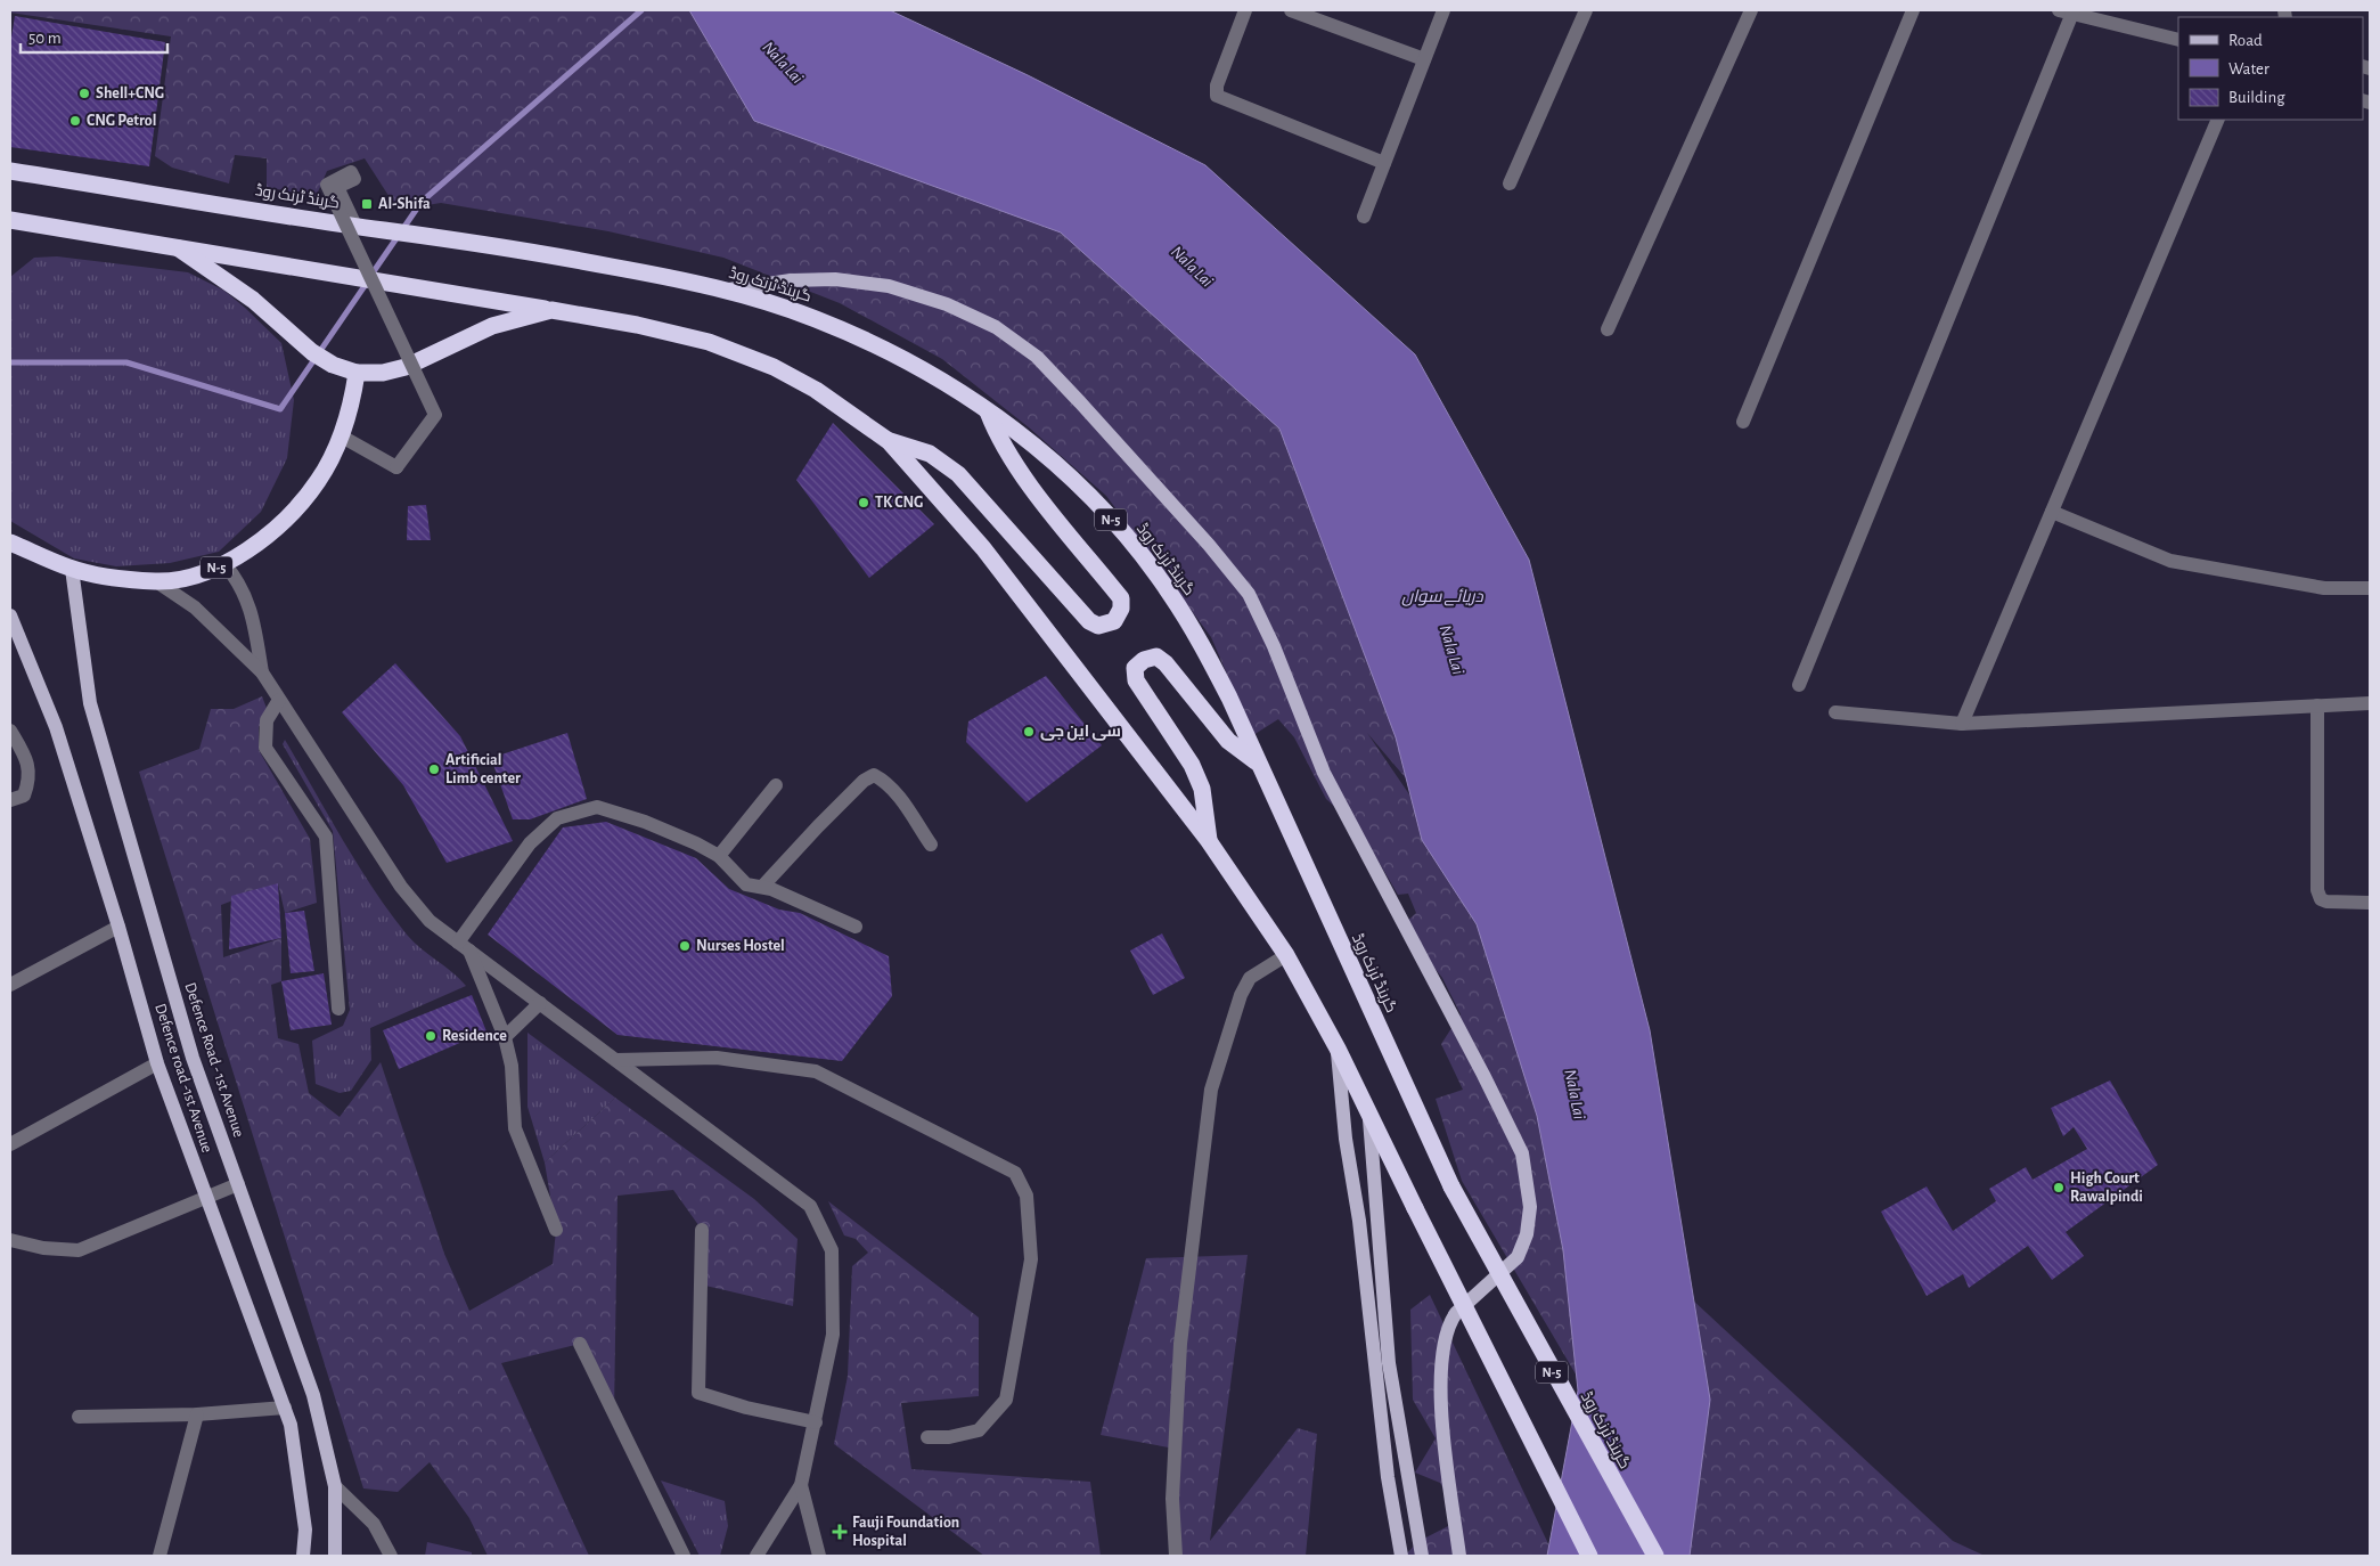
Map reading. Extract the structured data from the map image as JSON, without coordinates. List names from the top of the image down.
{
  "streets": {
    "highway": ["گرینڈ ٹرنک روڈ", "N-5"],
    "main road": ["Defence Road - 1st Avenue", "Defence road -1st Avenue"]
  },
  "crossings": [
    ["N-5", "Defence Road - 1st Avenue"]
  ],
  "water": ["Nala Lai", "دریائے سواں"],
  "places": {
    "other": [
      "Shell+CNG",
      "CNG Petrol",
      "TK CNG",
      "سی این جی",
      "Artificial Limb center",
      "Nurses Hostel",
      "Residence",
      "High Court Rawalpindi"
    ],
    "transit": ["Al-Shifa"],
    "health": ["Fauji Foundation Hospital"]
  },
  "legend": ["Road", "Water", "Building"],
  "scale_bar": "50 m"
}
